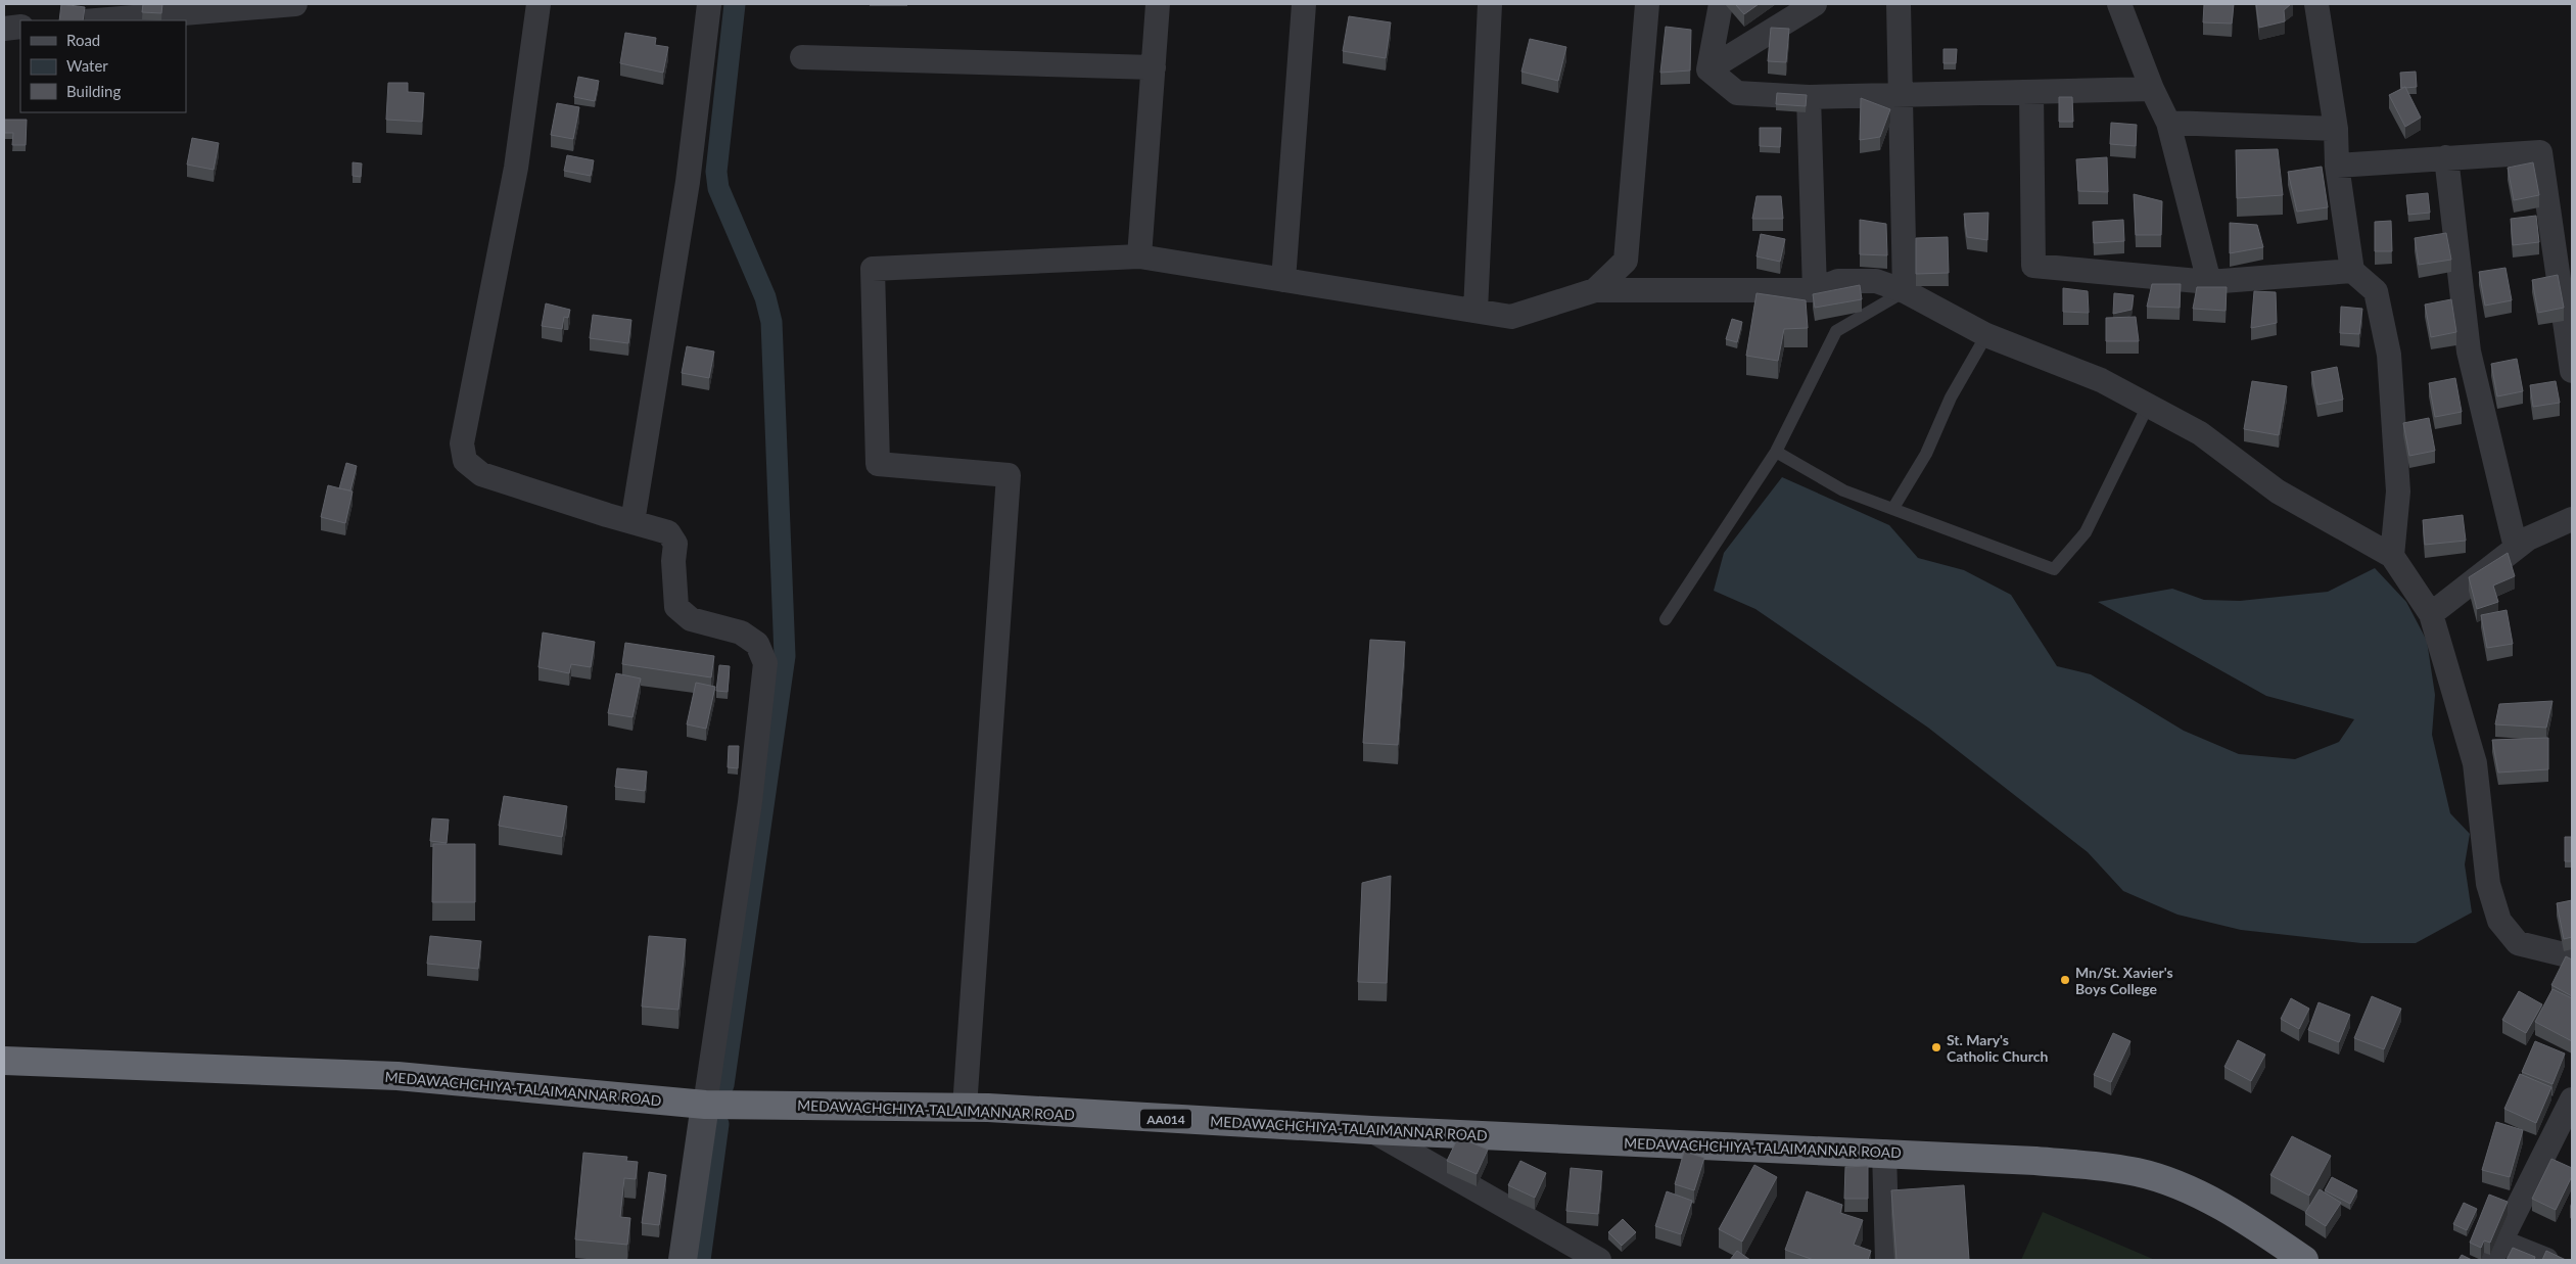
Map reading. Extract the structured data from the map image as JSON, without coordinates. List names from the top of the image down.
{
  "streets": {
    "highway": ["MEDAWACHCHIYA-TALAIMANNAR ROAD", "AA014"]
  },
  "places": ["Mn/St. Xavier's Boys College", "St. Mary's Catholic Church"],
  "legend": ["Road", "Water", "Building"]
}
